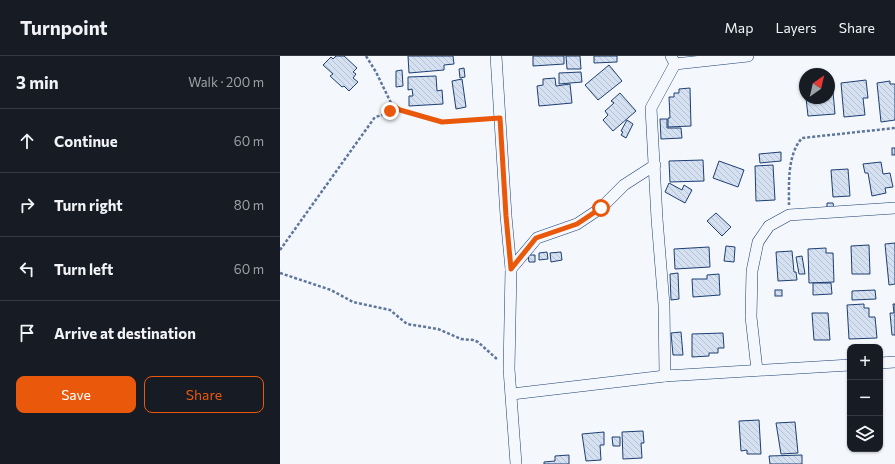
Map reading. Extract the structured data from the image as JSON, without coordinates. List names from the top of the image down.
{
  "north": "top right",
  "page": {
    "header": "Turnpoint",
    "nav": ["Map", "Layers", "Share"],
    "heading": ["3 min", "Walk · 200 m"],
    "list": [
      ["Continue", "60 m"],
      ["Turn right", "80 m"],
      ["Turn left", "60 m"],
      "Arrive at destination"
    ],
    "map_buttons": ["+", "−"],
    "buttons": ["Save", "Share"]
  }
}
